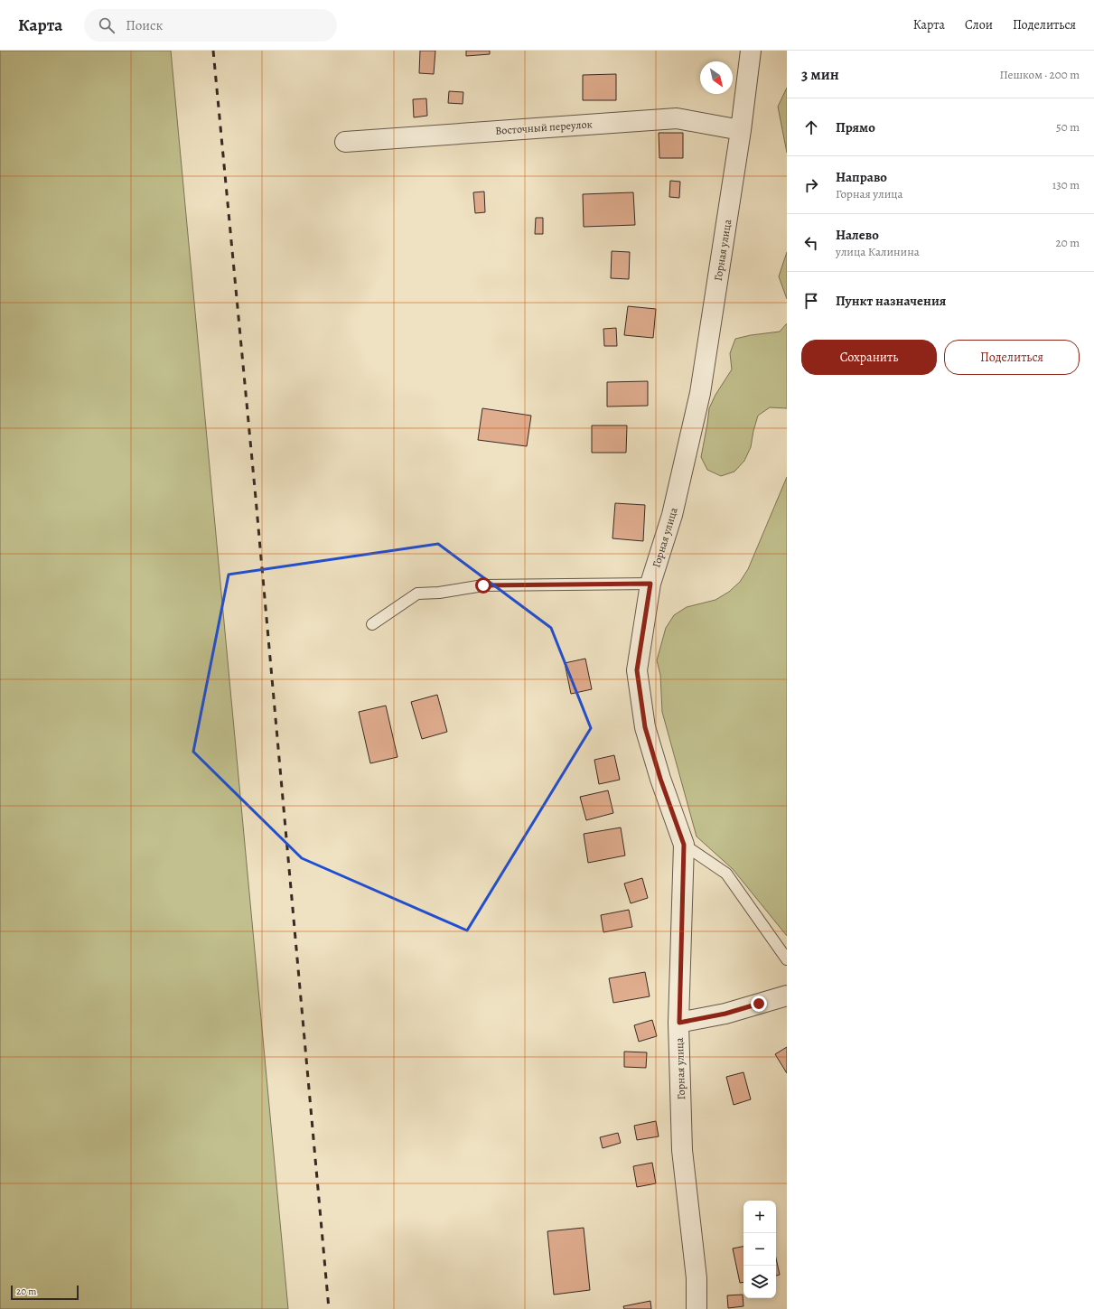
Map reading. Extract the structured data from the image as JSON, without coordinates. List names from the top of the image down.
{
  "streets": {
    "street": ["Восточный переулок", "Горная улица"]
  },
  "crossings": [
    ["Восточный переулок", "Горная улица"]
  ],
  "scale_bar": "20 m",
  "north": "bottom right",
  "page": {
    "header": "Карта",
    "search": "Поиск",
    "nav": ["Карта", "Слои", "Поделиться"],
    "heading": ["3 мин", "Пешком · 200 m"],
    "list": [
      ["Прямо", "50 m"],
      ["Направо", "Горная улица", "130 m"],
      ["Налево", "улица Калинина", "20 m"],
      "Пункт назначения"
    ],
    "buttons": ["Сохранить", "Поделиться"],
    "map_buttons": ["+", "−"],
    "scale": "20 m"
  }
}
